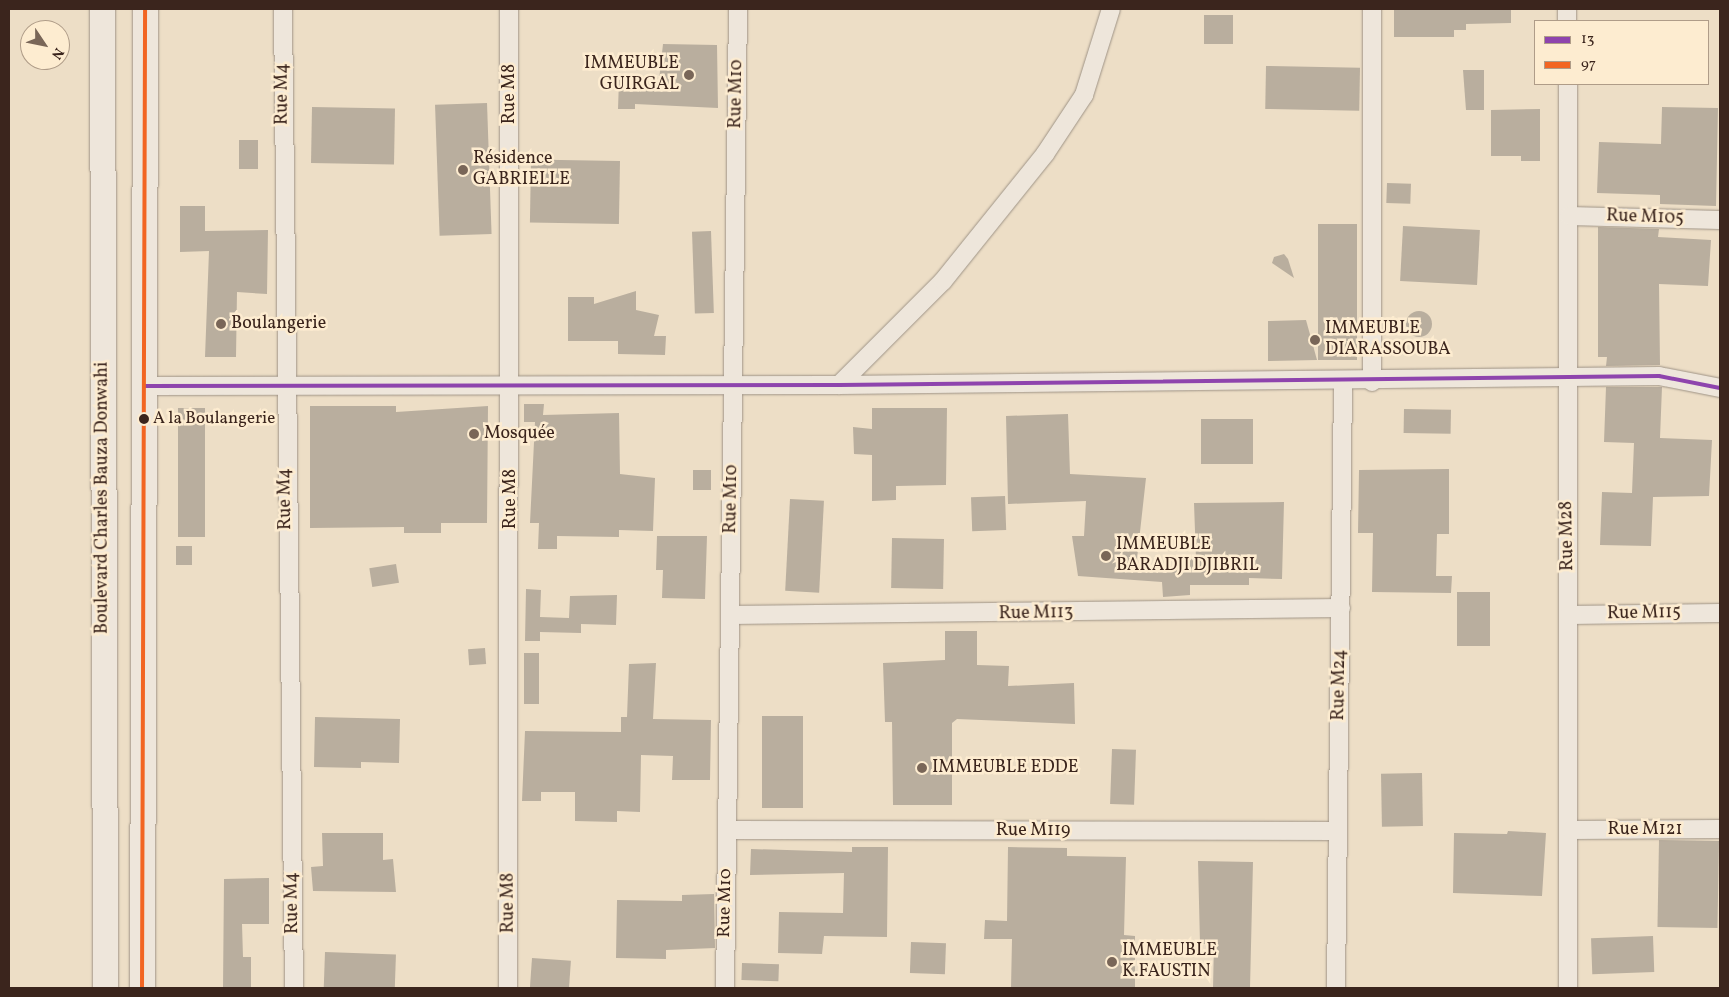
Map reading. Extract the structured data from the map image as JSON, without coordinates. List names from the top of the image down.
{
  "streets": {
    "main road": ["Boulevard Charles Bauza Donwahi"],
    "street": [
      "Rue M4",
      "Rue M8",
      "Rue M10",
      "Rue M105",
      "Rue M28",
      "Rue M113",
      "Rue M115",
      "Rue M24",
      "Rue M121",
      "Rue M119"
    ]
  },
  "crossings": [
    ["Rue M10", "Rue M113"],
    ["Rue M10", "Rue M119"],
    ["Rue M105", "Rue M28"],
    ["Rue M28", "Rue M115"],
    ["Rue M28", "Rue M121"],
    ["Rue M113", "Rue M24"],
    ["Rue M24", "Rue M119"]
  ],
  "places": [
    "IMMEUBLE GUIRGAL",
    "Résidence GABRIELLE",
    "Boulangerie",
    "IMMEUBLE DIARASSOUBA",
    "A la Boulangerie",
    "Mosquée",
    "IMMEUBLE BARADJI DJIBRIL",
    "IMMEUBLE EDDE",
    "IMMEUBLE K.FAUSTIN"
  ],
  "lines": ["transit line 97", "transit line 13"],
  "legend": ["13", "97"],
  "north": "bottom right"
}
